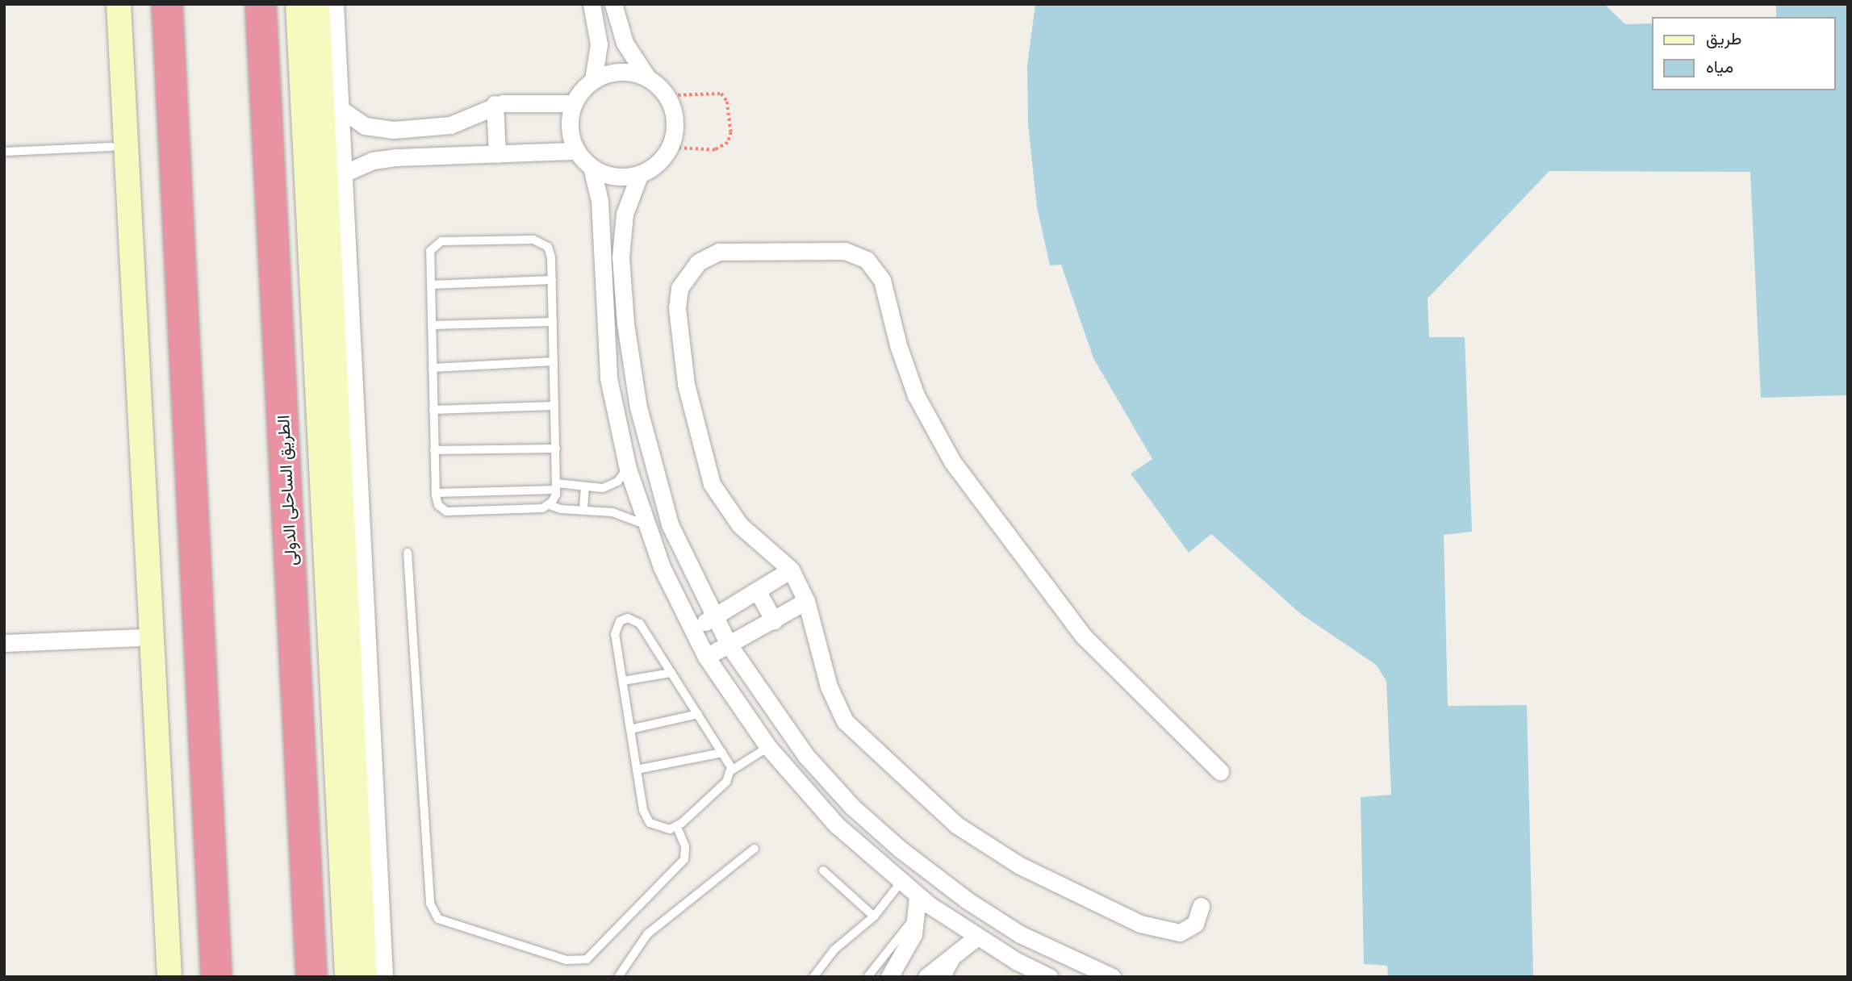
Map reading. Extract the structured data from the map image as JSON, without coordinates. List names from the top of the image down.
{
  "streets": {
    "highway": ["الطريق الساحلى الدولى"]
  },
  "legend": ["طريق", "مياه"]
}
